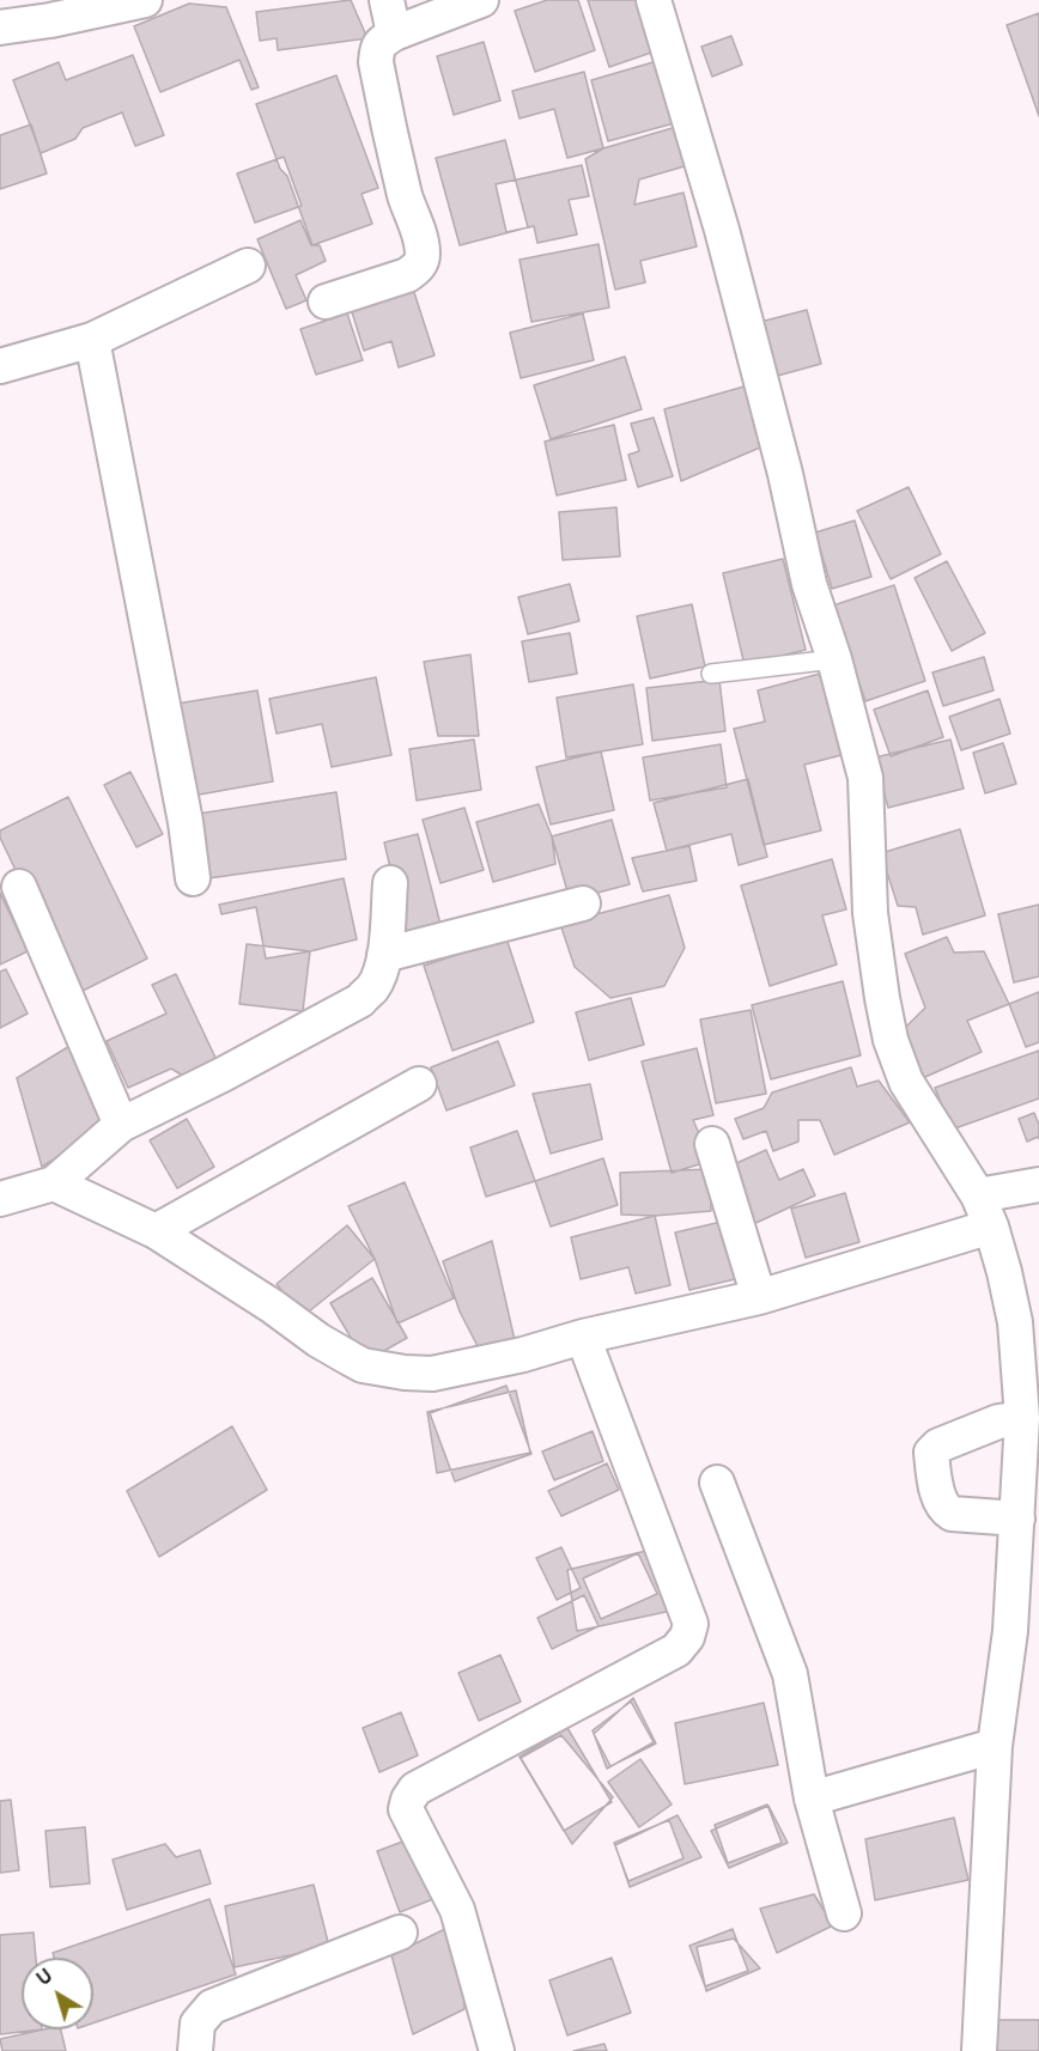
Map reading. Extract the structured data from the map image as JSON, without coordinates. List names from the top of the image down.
{
  "north": "top left"
}
